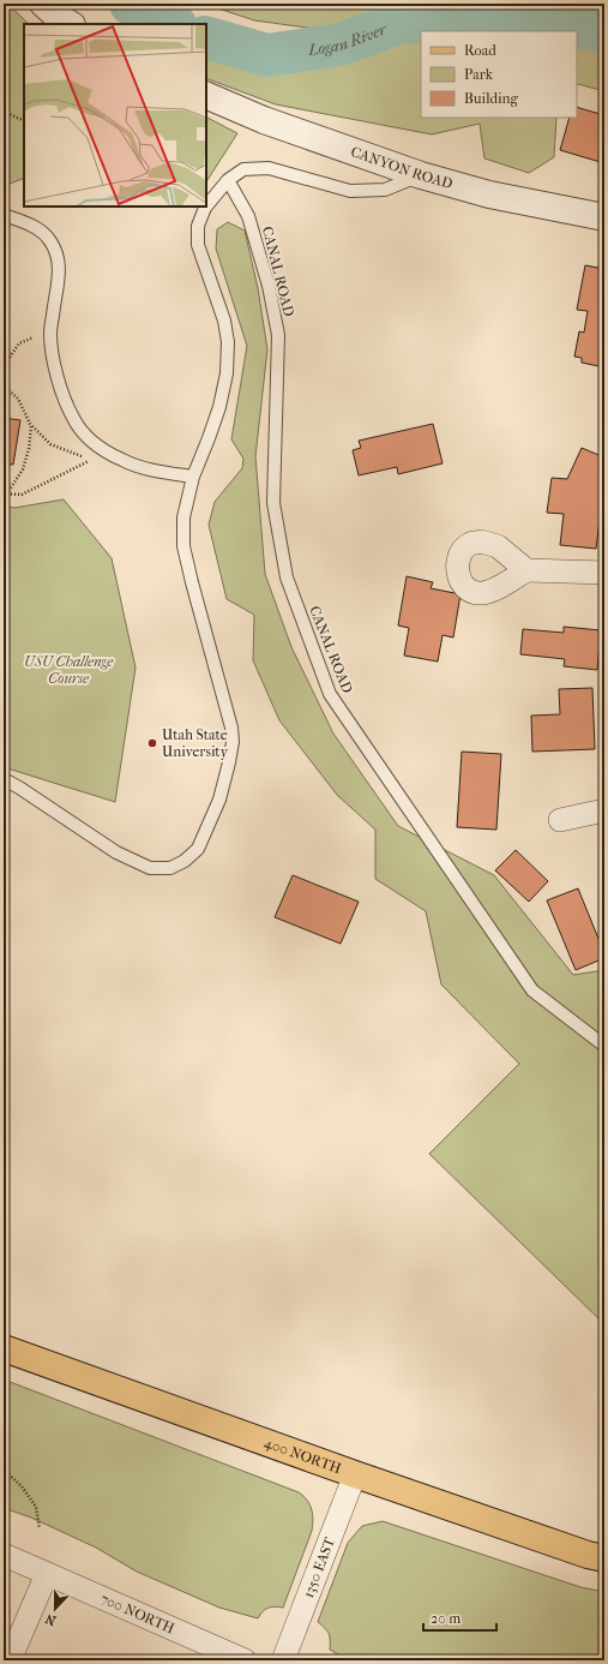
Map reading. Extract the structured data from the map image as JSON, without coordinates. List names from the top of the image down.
{
  "streets": {
    "main road": ["400 NORTH"],
    "street": ["CANYON ROAD", "1350 EAST", "700 NORTH"],
    "lane": ["CANAL ROAD"]
  },
  "crossings": [
    ["400 NORTH", "1350 EAST"]
  ],
  "water": ["Logan River"],
  "parks": ["USU Challenge Course"],
  "places": ["Utah State University"],
  "legend": ["Road", "Park", "Building"],
  "scale_bar": "20 m",
  "north": "bottom"
}
